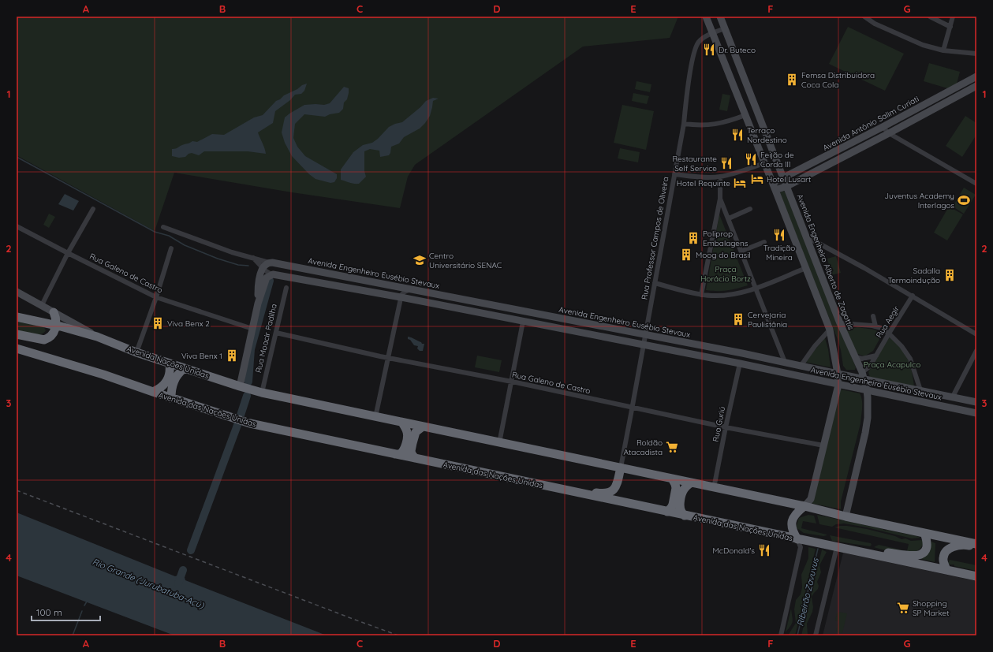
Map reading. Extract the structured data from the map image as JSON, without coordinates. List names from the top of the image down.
{
  "streets": {
    "highway": ["Avenida Nações Unidas", "Avenida das Nações Unidas"],
    "main road": [
      "Avenida Antônio Salim Curiati",
      "Avenida Engenheiro Alberto de Zagottis",
      "Avenida Engenheiro Eusébio Stevaux",
      "Rua Moacir Padilha"
    ],
    "street": [
      "Rua Professor Campos de Oliveira",
      "Rua Galeno de Castro",
      "Rua Aegir",
      "Rua Guriú"
    ]
  },
  "crossings": [
    ["Avenida Antônio Salim Curiati", "Avenida Engenheiro Alberto de Zagottis"],
    ["Rua Professor Campos de Oliveira", "Avenida Engenheiro Alberto de Zagottis"],
    ["Rua Professor Campos de Oliveira", "Rua Galeno de Castro"],
    ["Rua Professor Campos de Oliveira", "Avenida Engenheiro Eusébio Stevaux"],
    ["Avenida Engenheiro Alberto de Zagottis", "Avenida Engenheiro Eusébio Stevaux"],
    ["Avenida Engenheiro Alberto de Zagottis", "Rua Aegir"],
    ["Rua Galeno de Castro", "Rua Moacir Padilha"],
    ["Rua Galeno de Castro", "Rua Guriú"],
    ["Avenida Engenheiro Eusébio Stevaux", "Rua Aegir"],
    ["Avenida Engenheiro Eusébio Stevaux", "Rua Guriú"],
    ["Rua Moacir Padilha", "Avenida Nações Unidas"]
  ],
  "water": ["Rio Grande (Jurubatuba-Açú)", "Ribeirão Zavuvus"],
  "parks": ["Praça Horácio Bortz", "Praça Acapulco"],
  "places": {
    "restaurant": [
      "Dr. Buteco",
      "Terraço Nordestino",
      "Feijão de Corda III",
      "Restaurante Self Service",
      "Tradição Mineira",
      "McDonald's"
    ],
    "building": [
      "Femsa Distribuidora Coca Cola",
      "Poliprop Embalagens",
      "Moog do Brasil",
      "Sadalla Termoindução",
      "Cervejaria Paulistânia",
      "Viva Benx 2",
      "Viva Benx 1"
    ],
    "hotel": ["Hotel Lusart", "Hotel Requinte"],
    "sports": ["Juventus Academy Interlagos"],
    "school or university": ["Centro Universitário SENAC"],
    "supermarket": ["Roldão Atacadista", "Shopping SP Market"]
  },
  "scale_bar": "100 m",
  "grid": {
    "columns": [
      "A",
      "B",
      "C",
      "D",
      "E",
      "F",
      "G"
    ],
    "rows": [
      "1",
      "2",
      "3",
      "4"
    ]
  }
}
